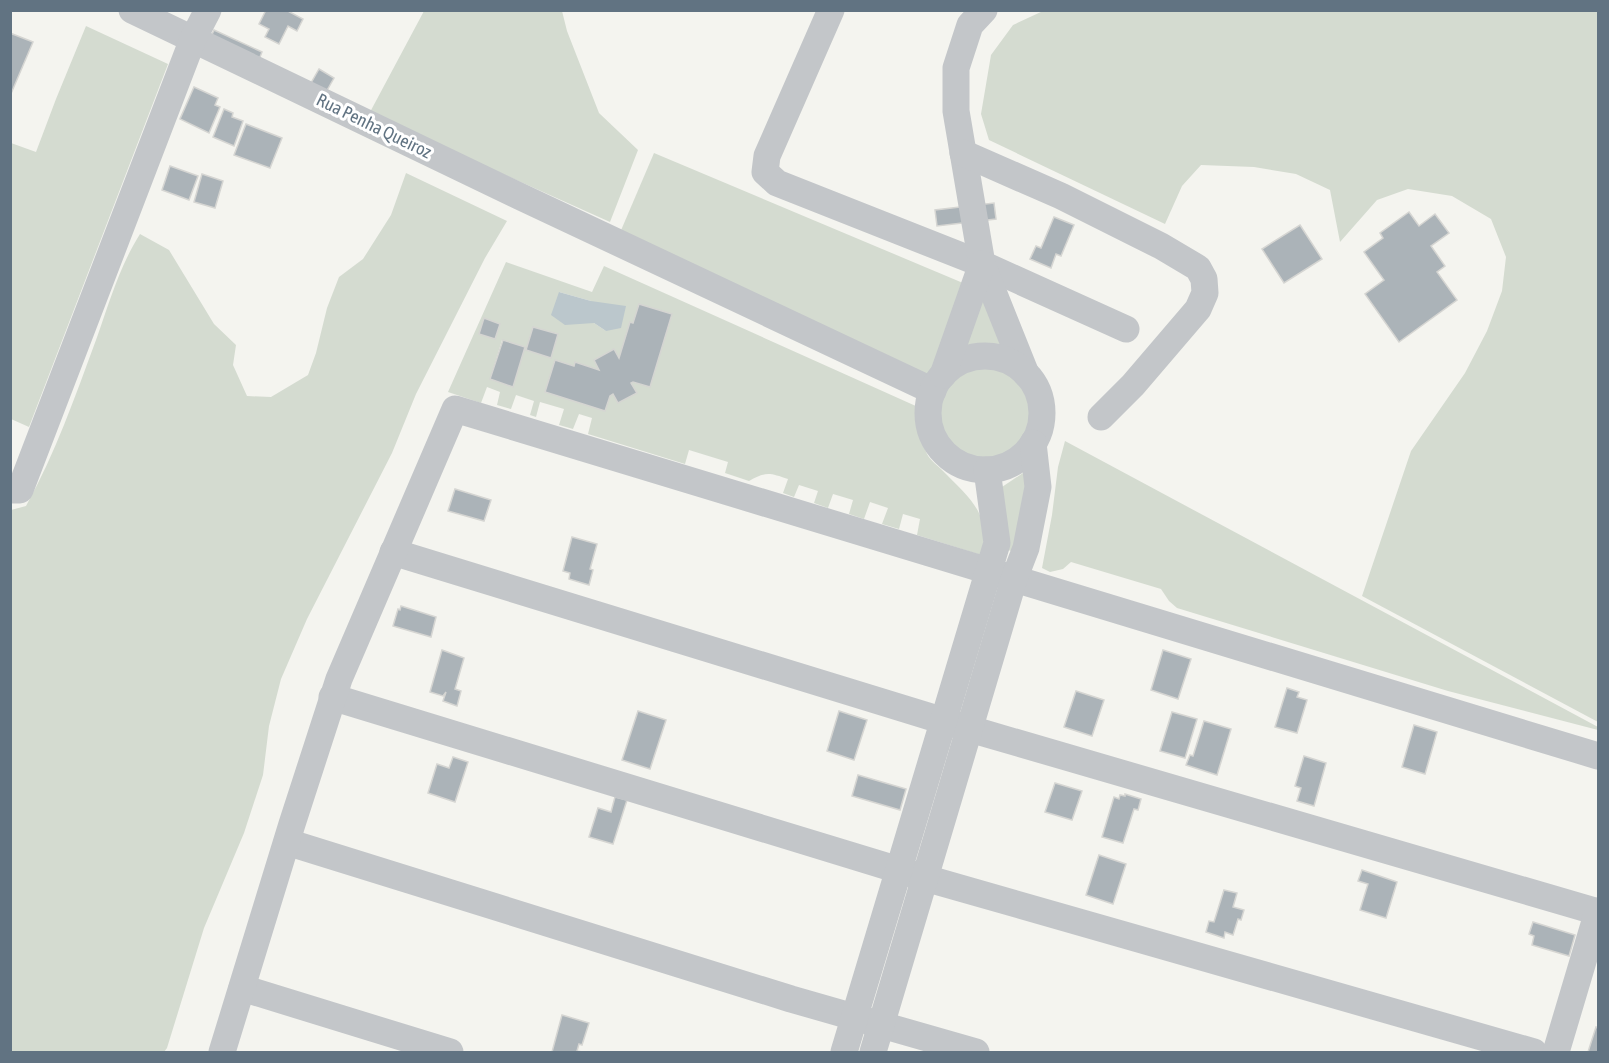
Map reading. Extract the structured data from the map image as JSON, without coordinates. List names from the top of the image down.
{
  "streets": {
    "street": ["Rua Penha Queiroz"]
  }
}
